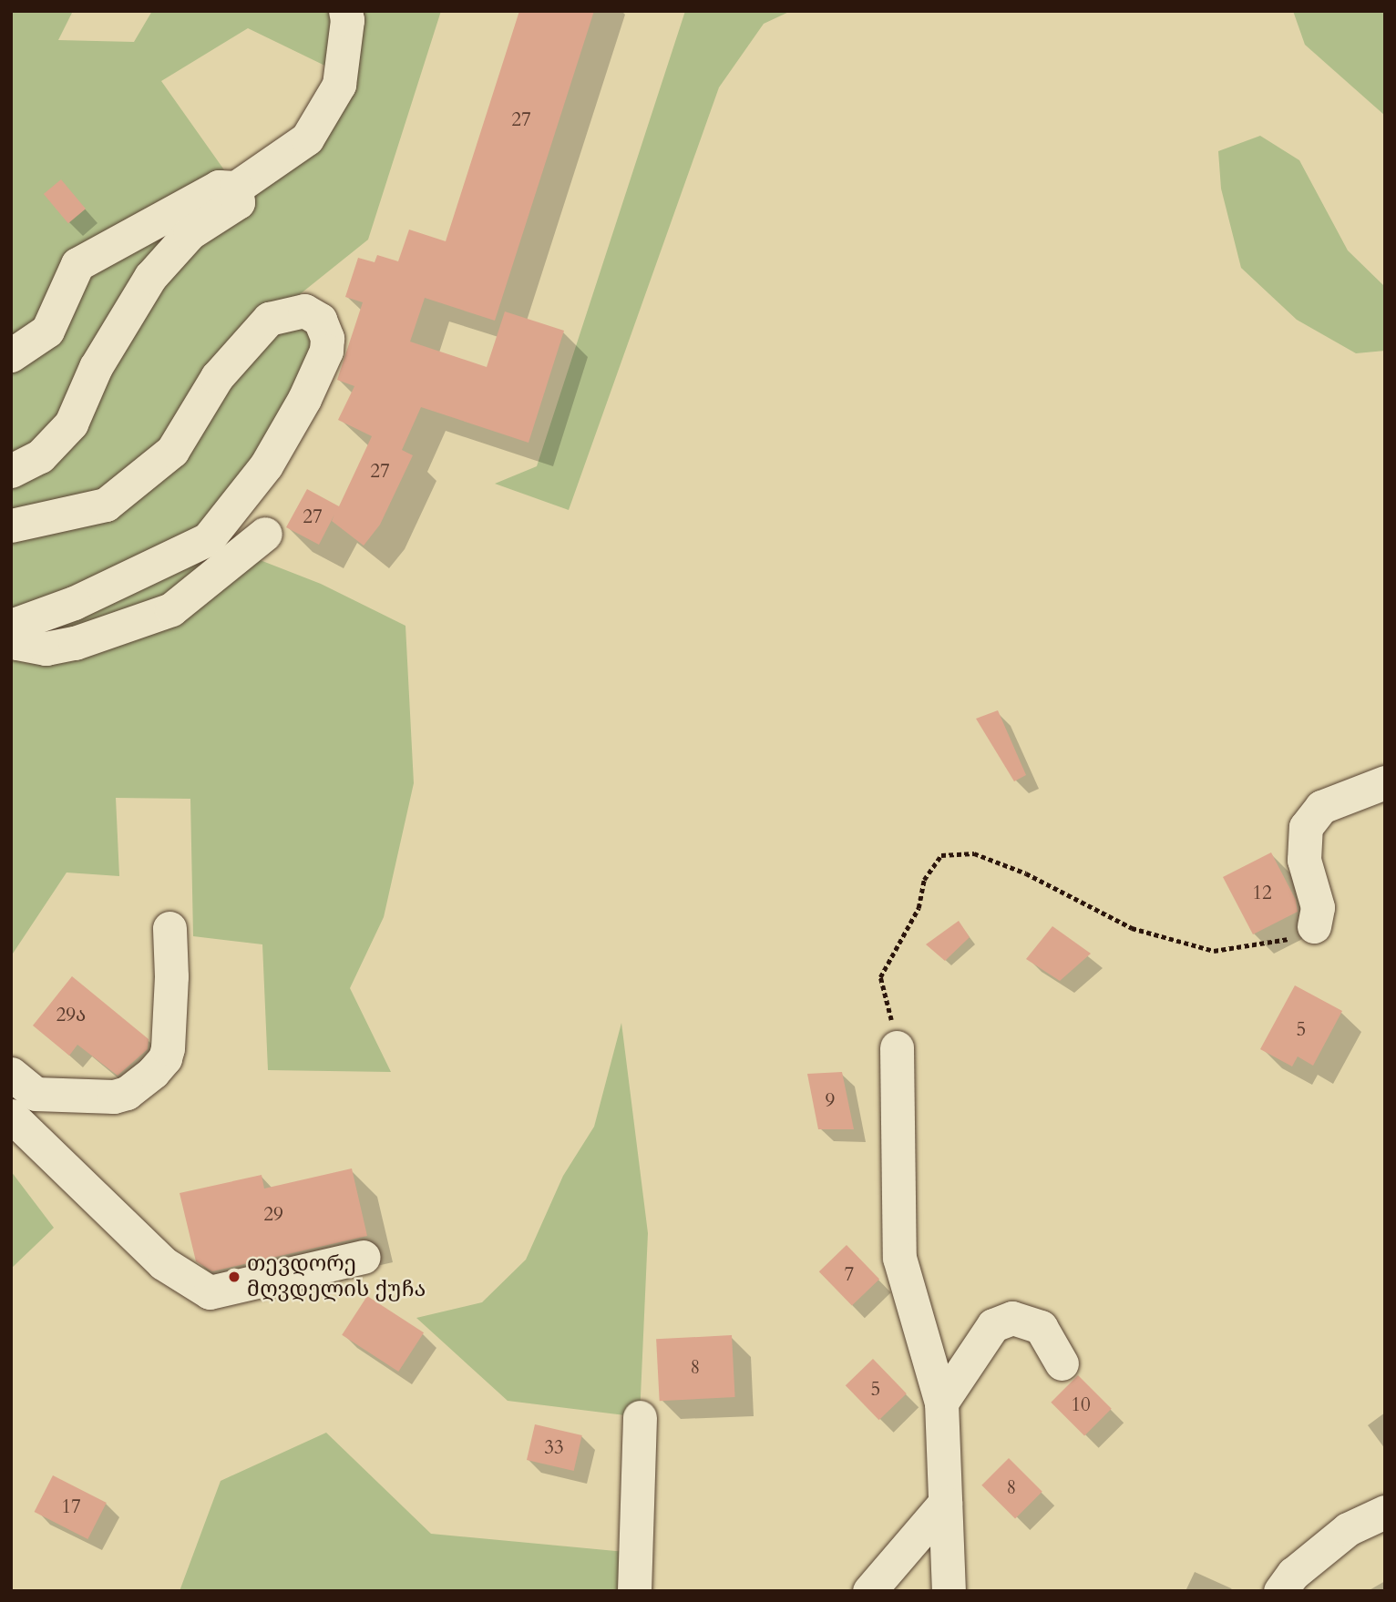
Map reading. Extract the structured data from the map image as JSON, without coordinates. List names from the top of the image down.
{
  "places": ["თევდორე მღვდელის ქუჩა"],
  "house_numbers": [
    "27",
    "27",
    "27",
    "12",
    "29ა",
    "5",
    "9",
    "29",
    "7",
    "8",
    "5",
    "10",
    "33",
    "8",
    "17"
  ]
}
